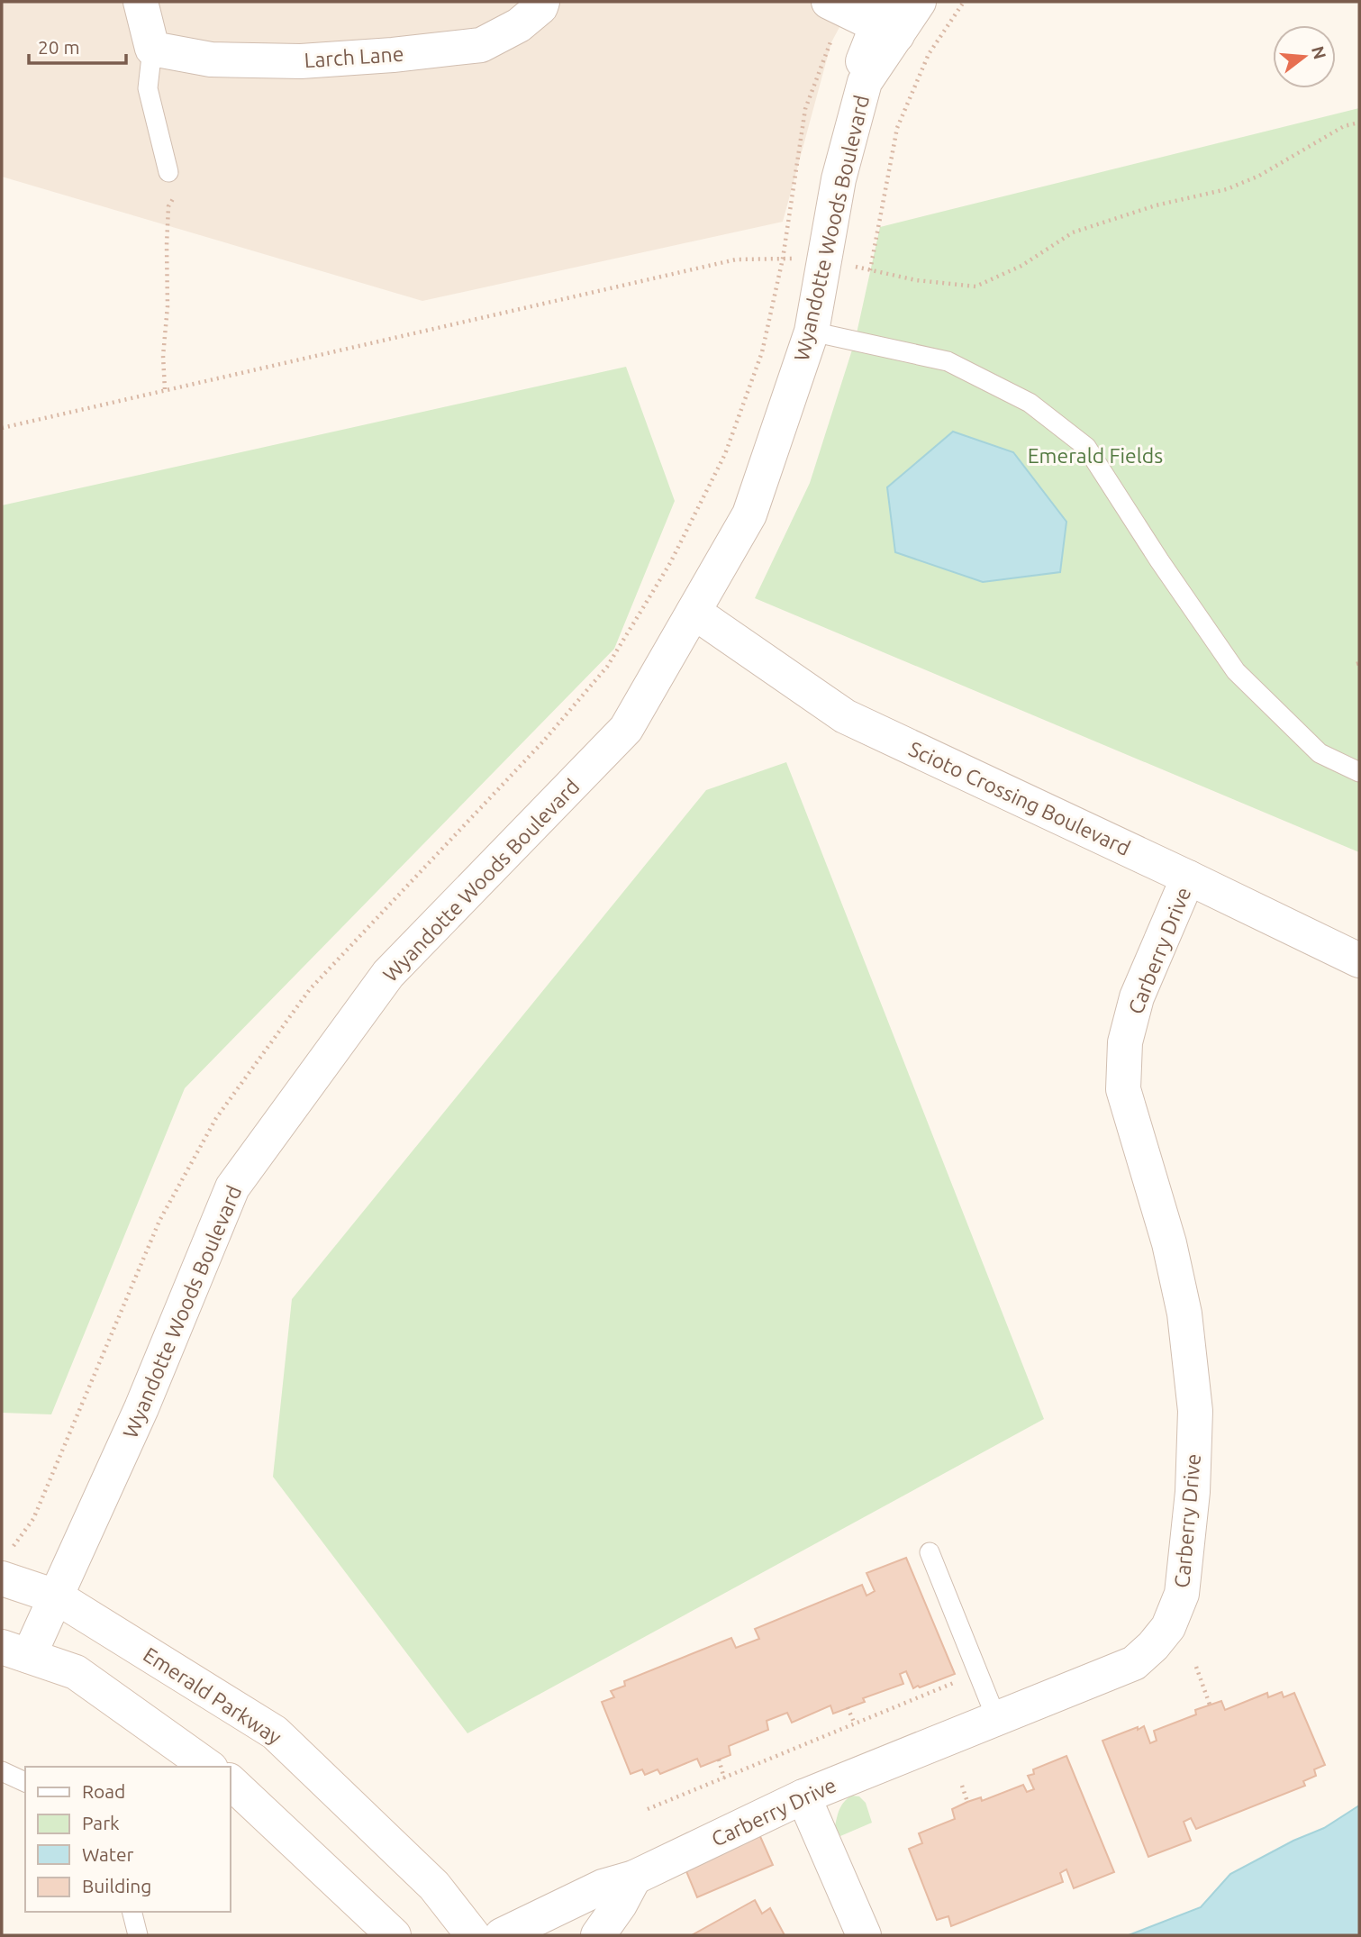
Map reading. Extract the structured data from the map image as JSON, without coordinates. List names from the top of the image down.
{
  "streets": {
    "street": [
      "Larch Lane",
      "Wyandotte Woods Boulevard",
      "Scioto Crossing Boulevard",
      "Carberry Drive",
      "Emerald Parkway"
    ]
  },
  "crossings": [
    ["Wyandotte Woods Boulevard", "Scioto Crossing Boulevard"],
    ["Wyandotte Woods Boulevard", "Emerald Parkway"],
    ["Scioto Crossing Boulevard", "Carberry Drive"]
  ],
  "parks": ["Emerald Fields"],
  "legend": [
    "Road",
    "Park",
    "Water",
    "Building"
  ],
  "scale_bar": "20 m",
  "north": "right"
}
